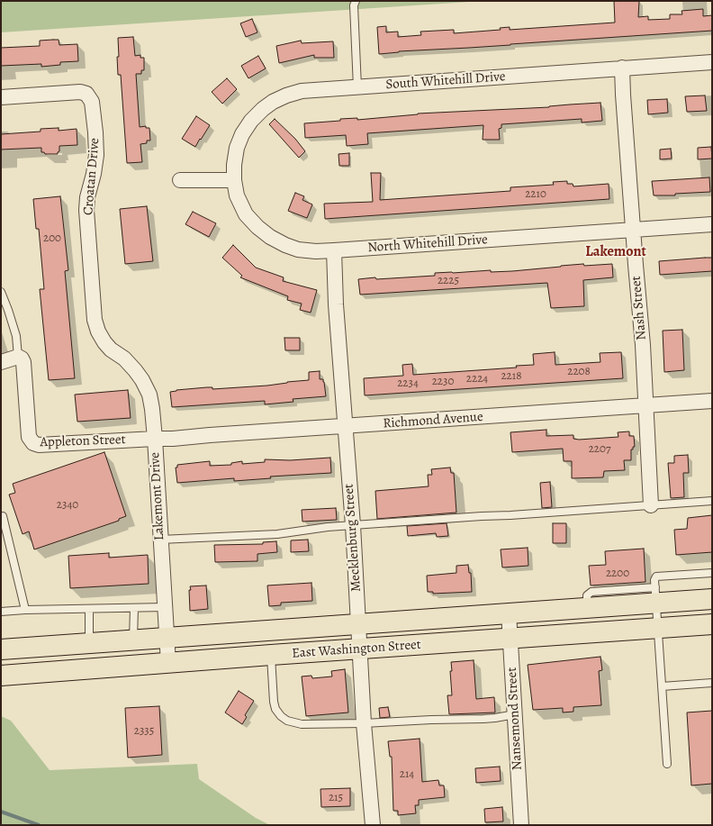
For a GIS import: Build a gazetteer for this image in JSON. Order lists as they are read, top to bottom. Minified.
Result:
{"streets":{"highway":["East Washington Street"],"street":["South Whitehill Drive","Croatan Drive","North Whitehill Drive","Nash Street","Richmond Avenue","Appleton Street","Lakemont Drive","Mecklenburg Street","Nansemond Street"]},"crossings":[["South Whitehill Drive","North Whitehill Drive"],["South Whitehill Drive","Nash Street"],["Croatan Drive","Lakemont Drive"],["North Whitehill Drive","Nash Street"],["North Whitehill Drive","Mecklenburg Street"],["Nash Street","Richmond Avenue"],["Richmond Avenue","Appleton Street"],["Richmond Avenue","Lakemont Drive"],["Richmond Avenue","Mecklenburg Street"],["Appleton Street","Lakemont Drive"],["Lakemont Drive","East Washington Street"],["Mecklenburg Street","East Washington Street"],["East Washington Street","Nansemond Street"]],"districts":["Lakemont"],"house_numbers":["2210","200","2225","2208","2218","2224","2230","2234","2207","2340","2200","2335","214","215"]}
